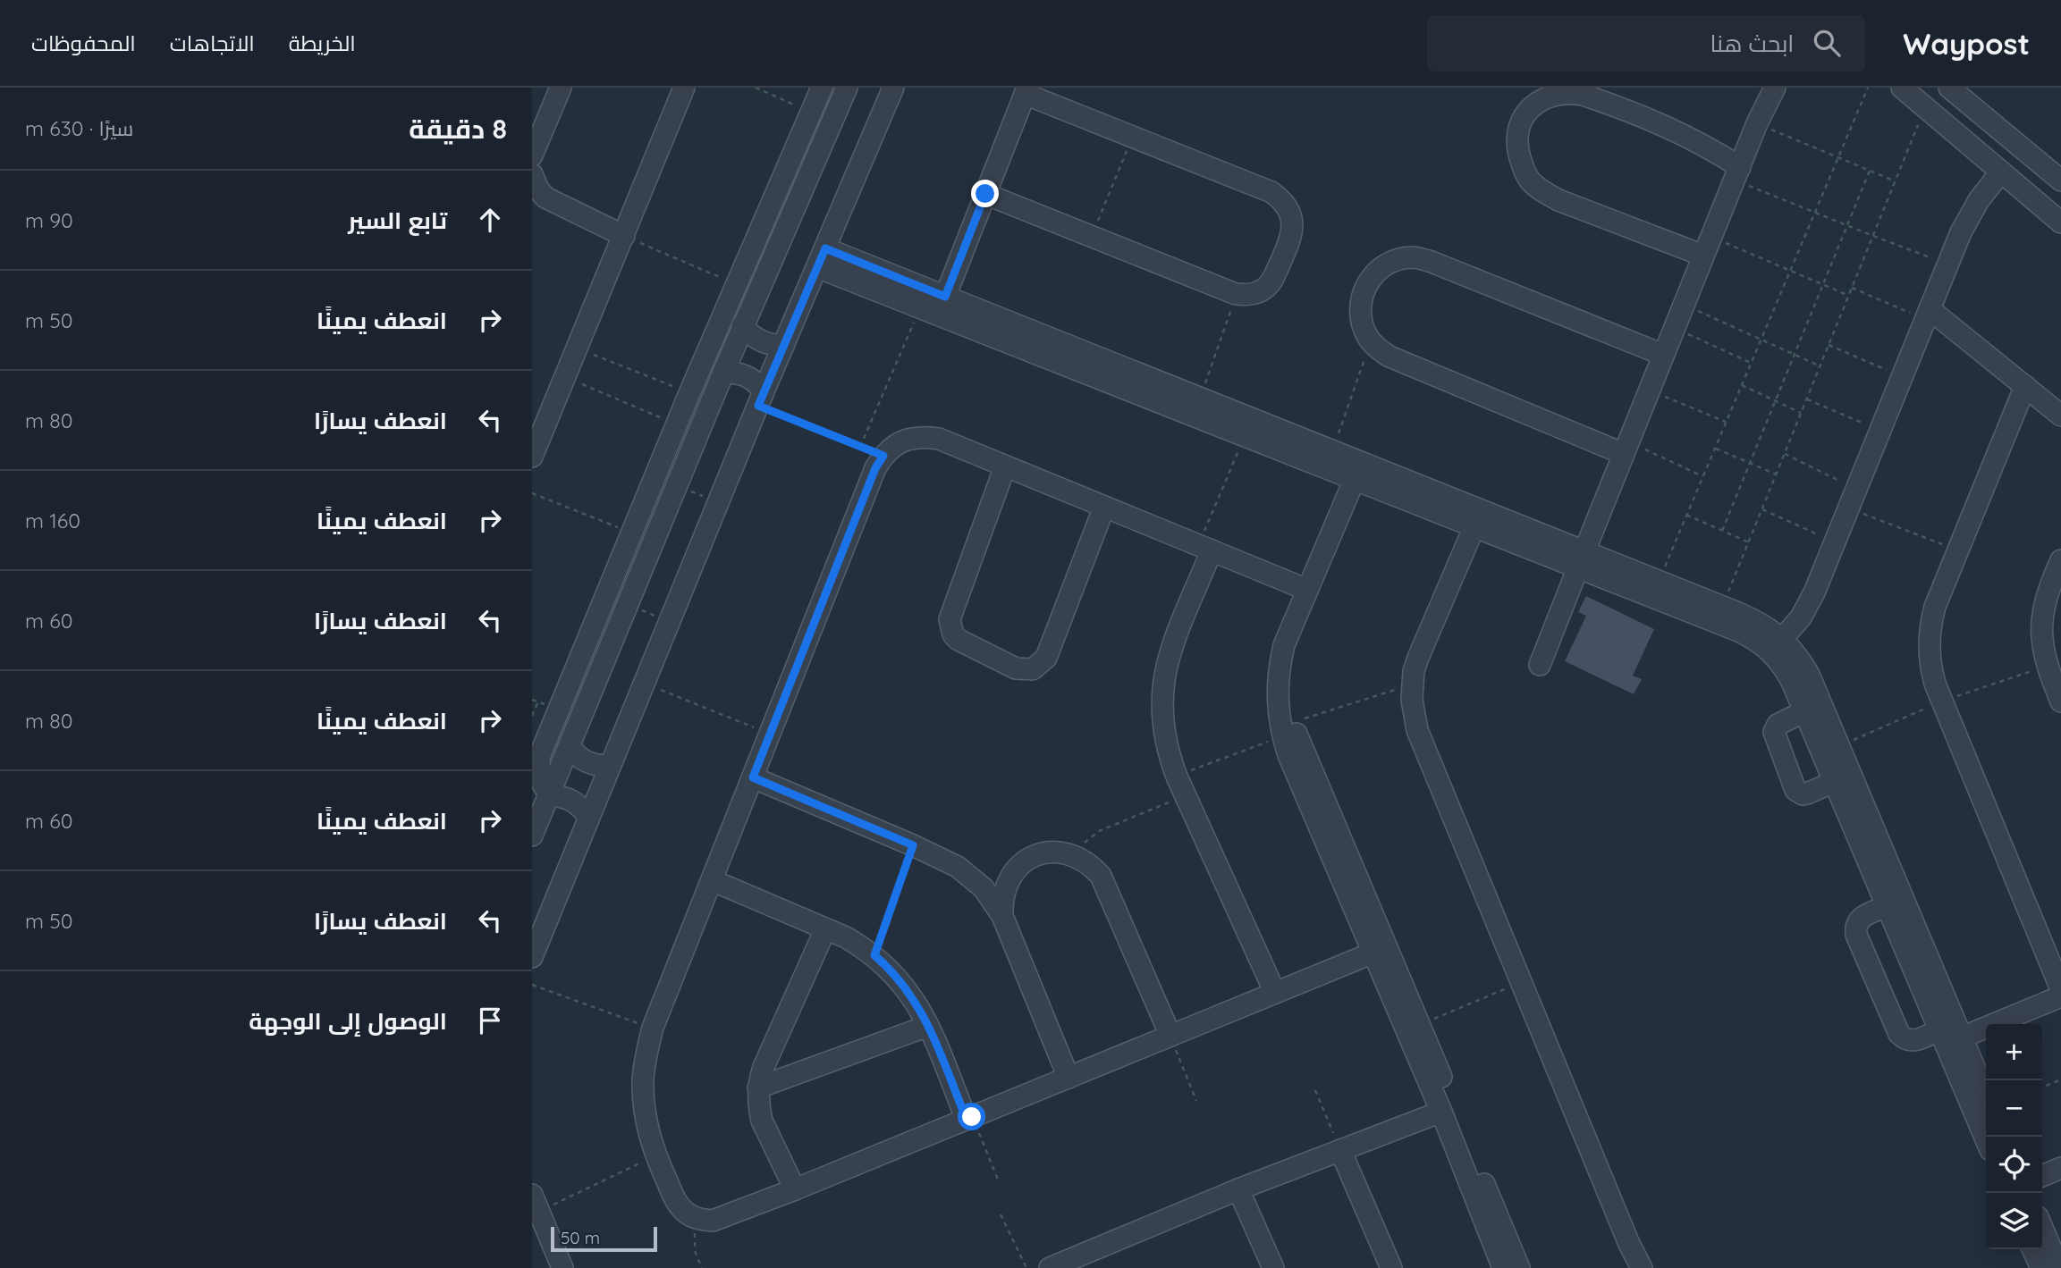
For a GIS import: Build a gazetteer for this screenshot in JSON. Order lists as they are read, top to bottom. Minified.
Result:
{"scale_bar":"50 m","page":{"header":"Waypost","search":"ابحث هنا","nav":["الخريطة","الاتجاهات","المحفوظات"],"heading":["8 دقيقة","سيرًا · 630 m"],"list":[["تابع السير","90 m"],["انعطف يمينًا","50 m"],["انعطف يسارًا","80 m"],["انعطف يمينًا","160 m"],["انعطف يسارًا","60 m"],["انعطف يمينًا","80 m"],["انعطف يمينًا","60 m"],["انعطف يسارًا","50 m"],"الوصول إلى الوجهة"],"map_buttons":["+","−"],"scale":"50 m"}}
